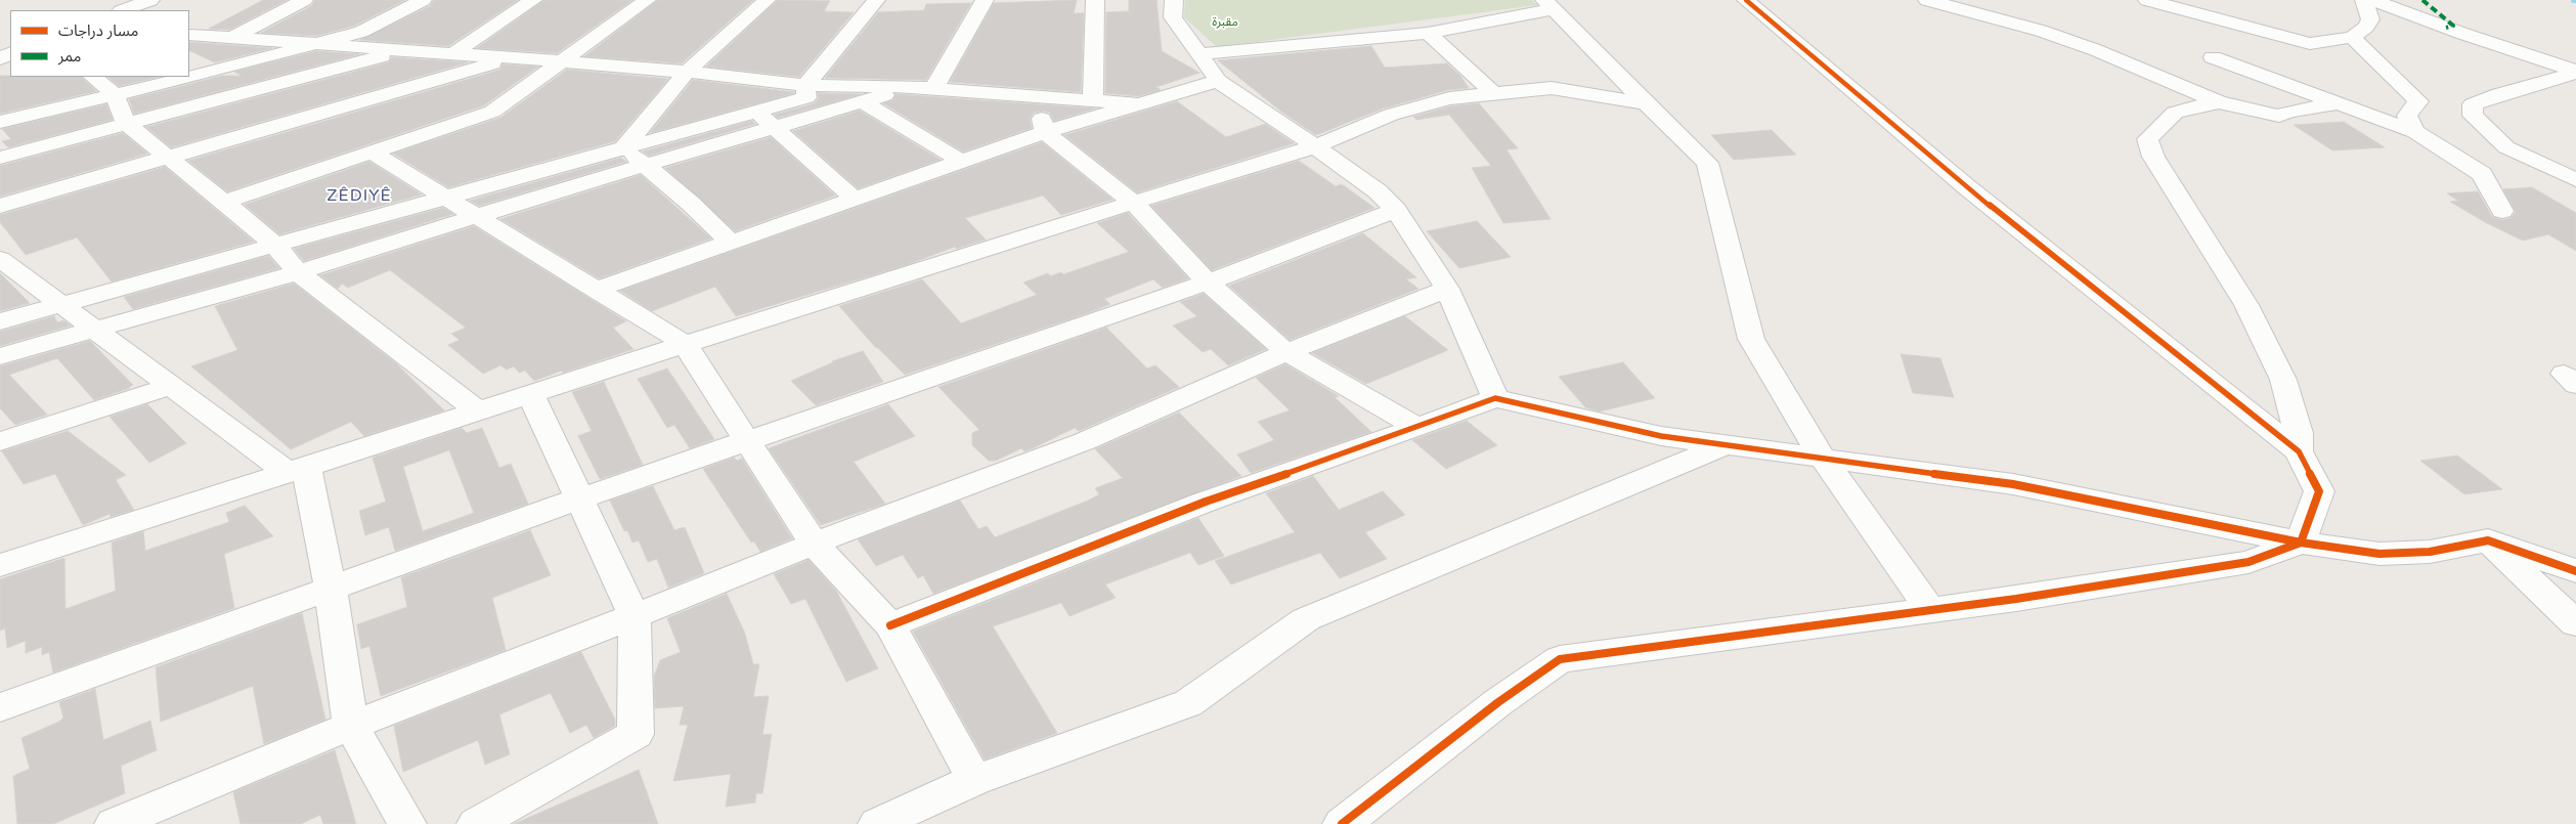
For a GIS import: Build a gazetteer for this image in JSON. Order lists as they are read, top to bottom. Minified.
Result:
{"districts":["ZÊDIYÊ"],"parks":["مقبرة"],"legend":["مسار دراجات","ممر"]}
